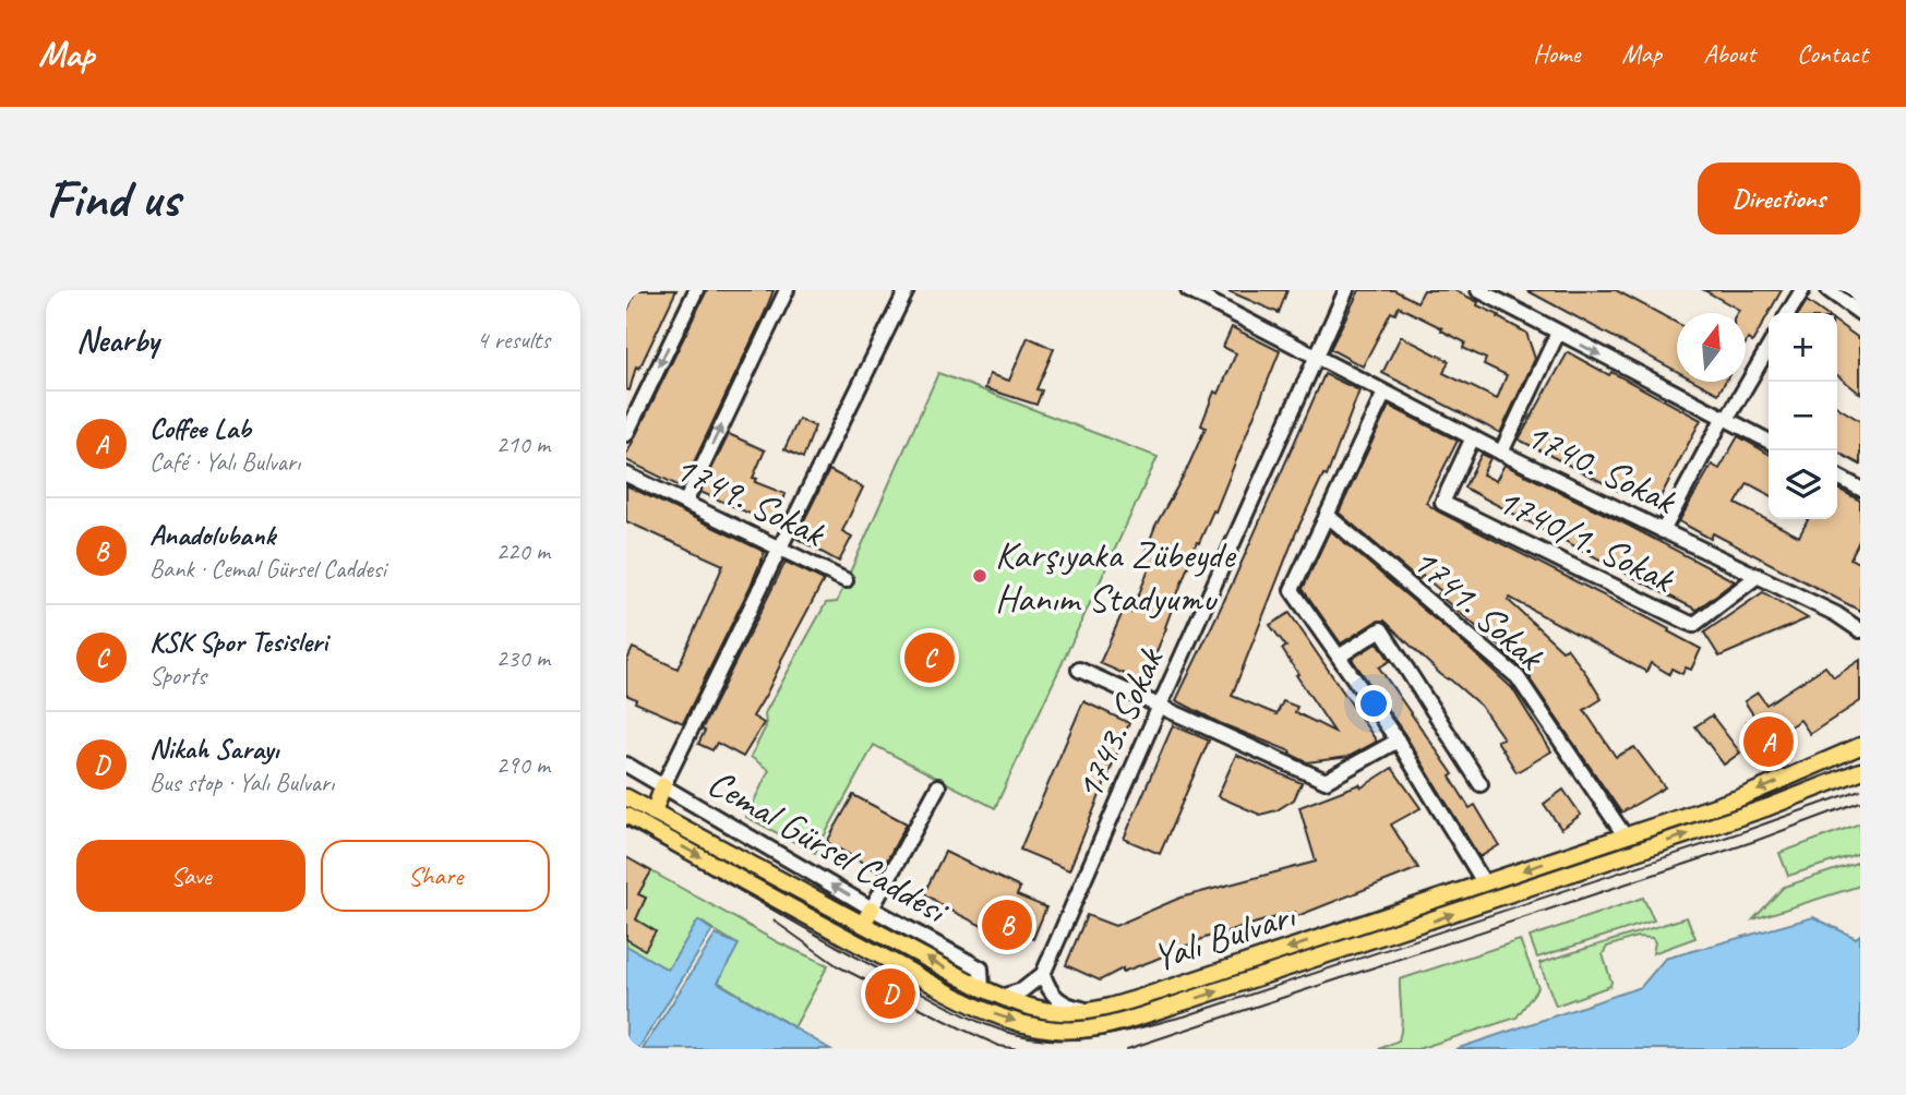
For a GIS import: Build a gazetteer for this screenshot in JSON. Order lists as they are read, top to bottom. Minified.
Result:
{"streets":{"main road":["Yalı Bulvarı"],"street":["1740. Sokak","1749. Sokak","1740/1. Sokak","1741. Sokak","1743. Sokak","Cemal Gürsel Caddesi"]},"crossings":[["1740. Sokak","1740/1. Sokak"],["1740. Sokak","1743. Sokak"],["1741. Sokak","Yalı Bulvarı"],["Cemal Gürsel Caddesi","Yalı Bulvarı"]],"one_way":["Cemal Gürsel Caddesi"],"places":["Karşıyaka Zübeyde Hanım Stadyumu"],"north":"top","page":{"header":"Map","nav":["Home","Map","About","Contact"],"buttons":["Directions",["Save","Share"]],"title":"Find us","heading":["Nearby","4 results"],"map_buttons":["+","−"],"list":[{"mark":"A","name":"Coffee Lab","note":"Café · Yalı Bulvarı","value":"210 m"},{"mark":"B","name":"Anadolubank","note":"Bank · Cemal Gürsel Caddesi","value":"220 m"},{"mark":"C","name":"KSK Spor Tesisleri","note":"Sports","value":"230 m"},{"mark":"D","name":"Nikah Sarayı","note":"Bus stop · Yalı Bulvarı","value":"290 m"}],"pins":["C","A","B","D"]}}
